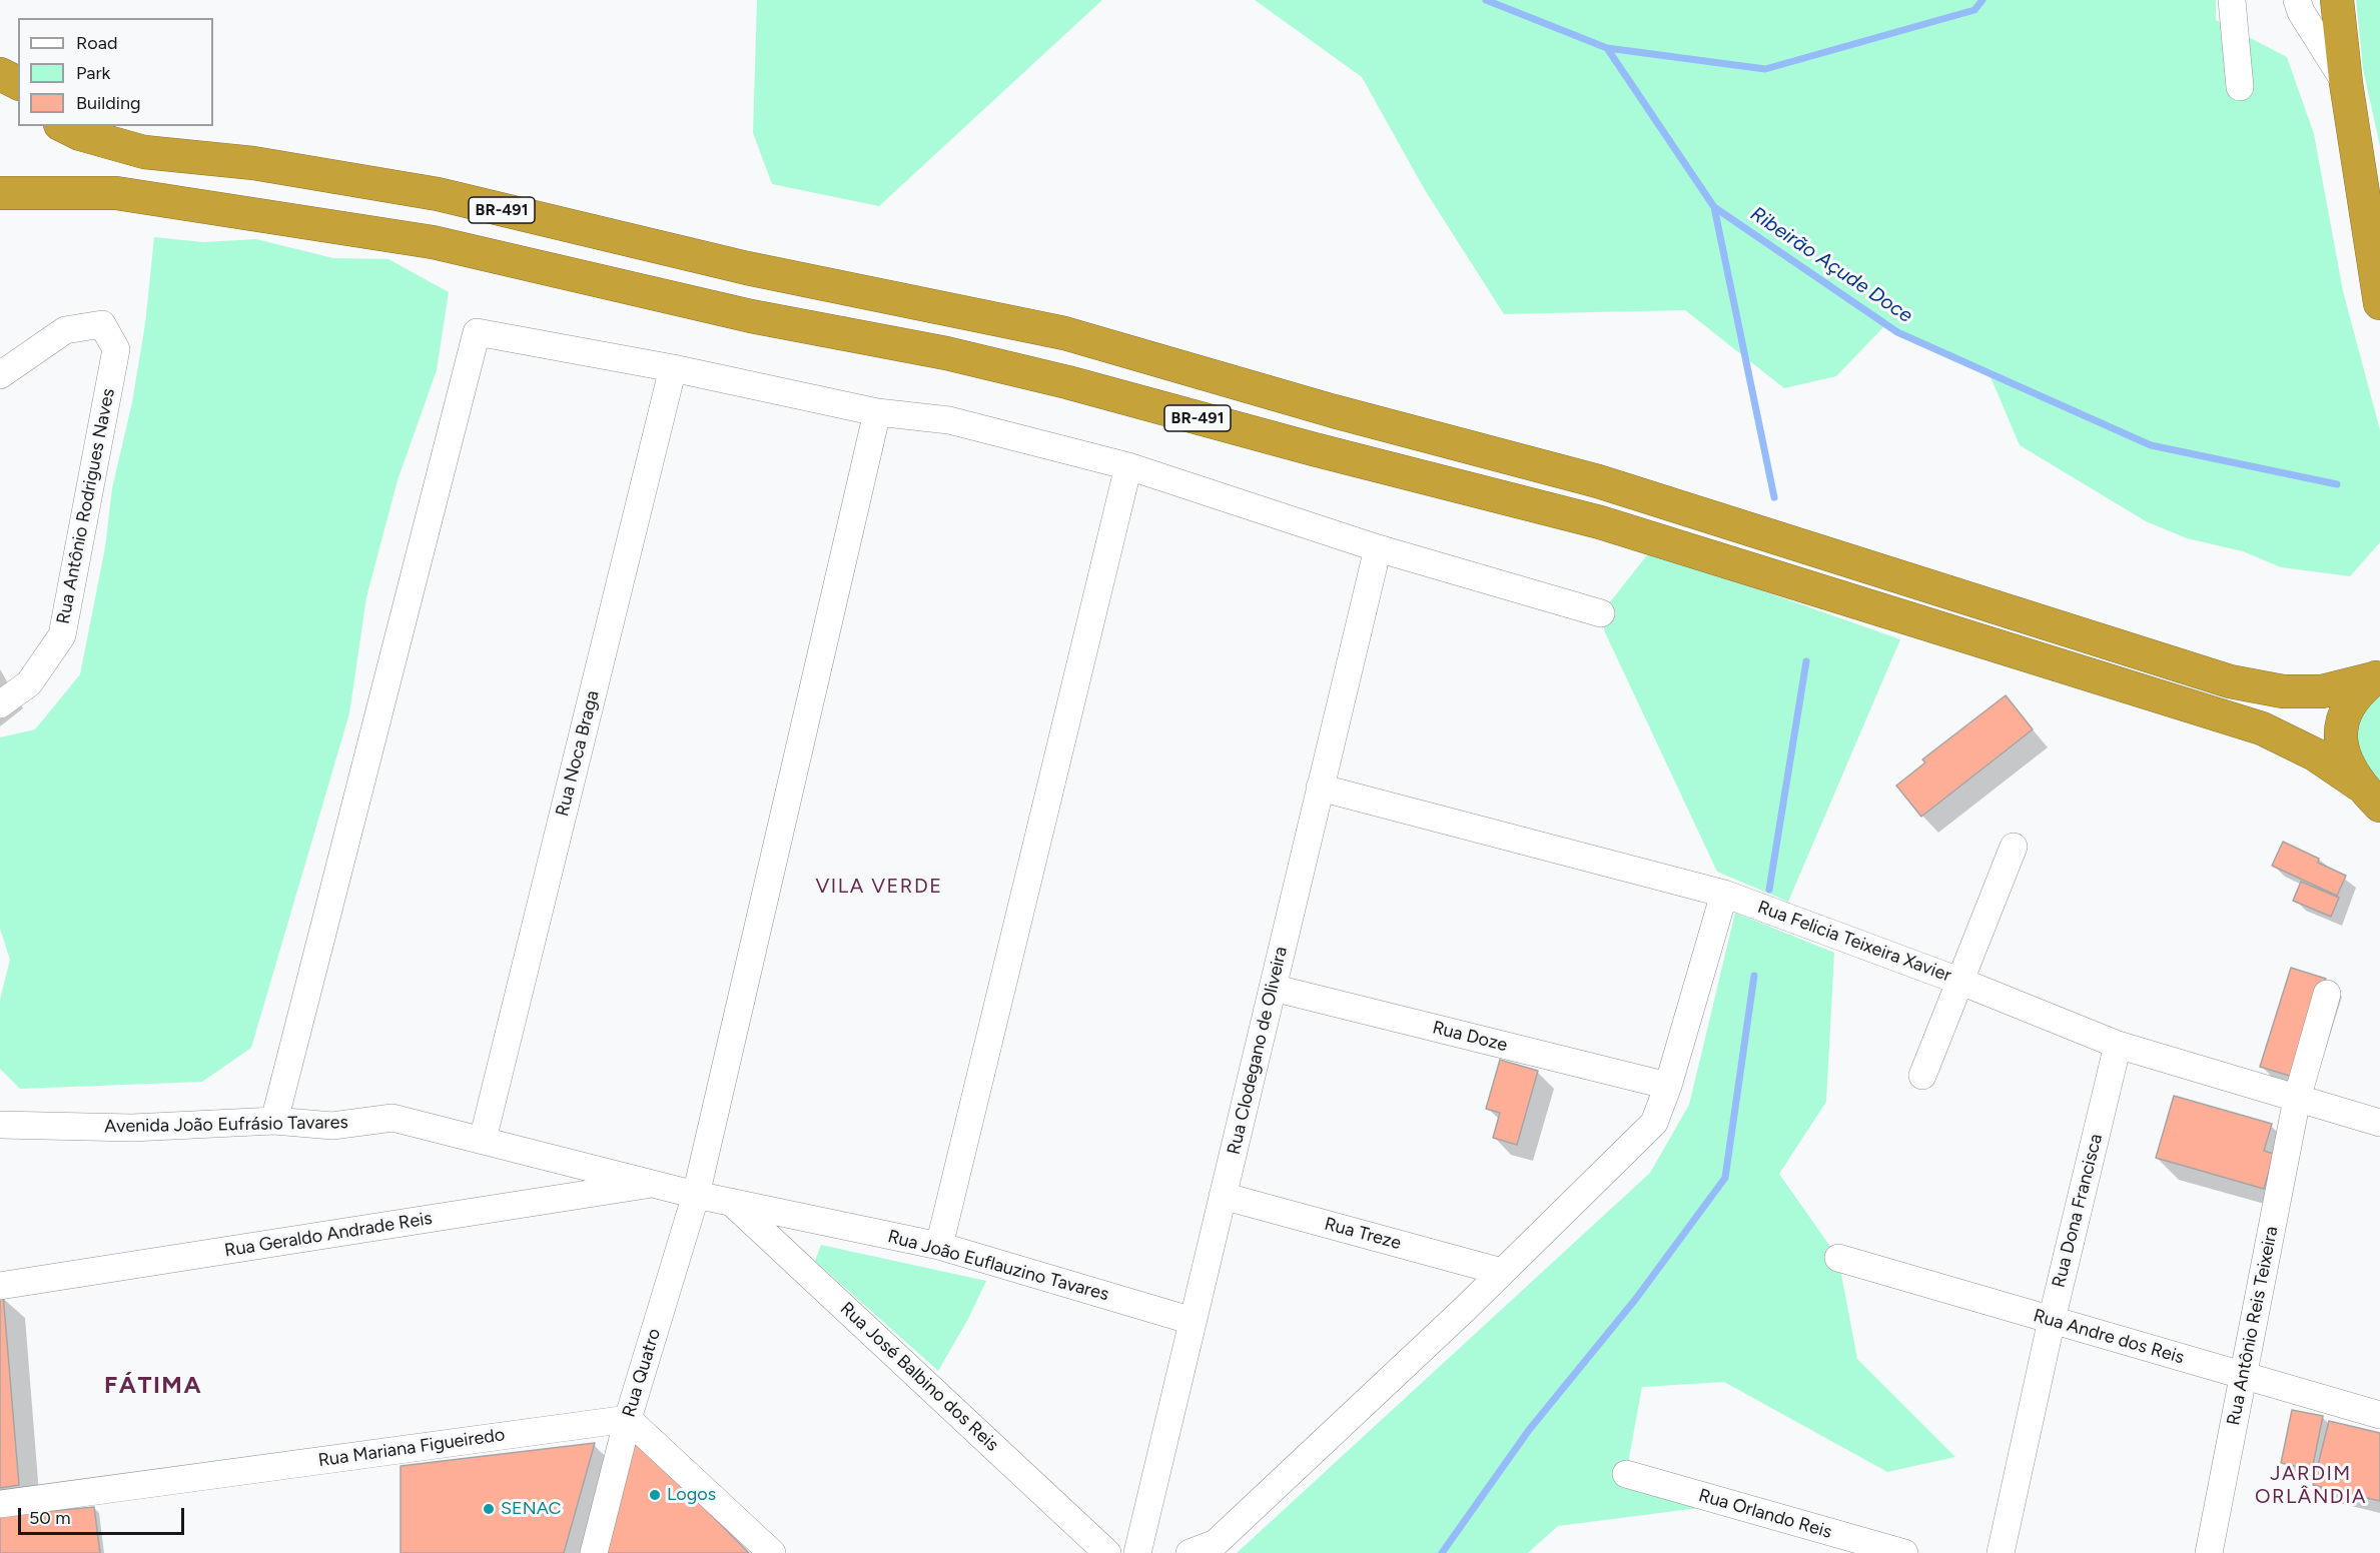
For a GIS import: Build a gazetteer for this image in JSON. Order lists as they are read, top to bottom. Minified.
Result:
{"streets":{"highway":["BR-491"],"street":["Rua Antônio Rodrigues Naves","Rua Noca Braga","Rua Felicia Teixeira Xavier","Rua Doze","Rua Clodegano de Oliveira","Avenida João Eufrásio Tavares","Rua Dona Francisca","Rua Treze","Rua Geraldo Andrade Reis","Rua João Euflauzino Tavares","Rua Antônio Reis Teixeira","Rua Andre dos Reis","Rua Quatro","Rua José Balbino dos Reis","Rua Mariana Figueiredo","Rua Orlando Reis"]},"crossings":[["Rua Noca Braga","Avenida João Eufrásio Tavares"],["Rua Felicia Teixeira Xavier","Rua Clodegano de Oliveira"],["Rua Felicia Teixeira Xavier","Rua Dona Francisca"],["Rua Felicia Teixeira Xavier","Rua Antônio Reis Teixeira"],["Rua Doze","Rua Clodegano de Oliveira"],["Rua Clodegano de Oliveira","Rua Treze"],["Rua Clodegano de Oliveira","Rua João Euflauzino Tavares"],["Avenida João Eufrásio Tavares","Rua Geraldo Andrade Reis"],["Avenida João Eufrásio Tavares","Rua João Euflauzino Tavares"],["Avenida João Eufrásio Tavares","Rua Quatro"],["Rua Dona Francisca","Rua Andre dos Reis"],["Rua João Euflauzino Tavares","Rua Quatro"],["Rua João Euflauzino Tavares","Rua José Balbino dos Reis"],["Rua Antônio Reis Teixeira","Rua Andre dos Reis"],["Rua Quatro","Rua Mariana Figueiredo"]],"districts":["VILA VERDE","FÁTIMA","JARDIM ORLÂNDIA"],"water":["Ribeirão Açude Doce"],"places":["Logos","SENAC"],"legend":["Road","Park","Building"],"scale_bar":"50 m"}
